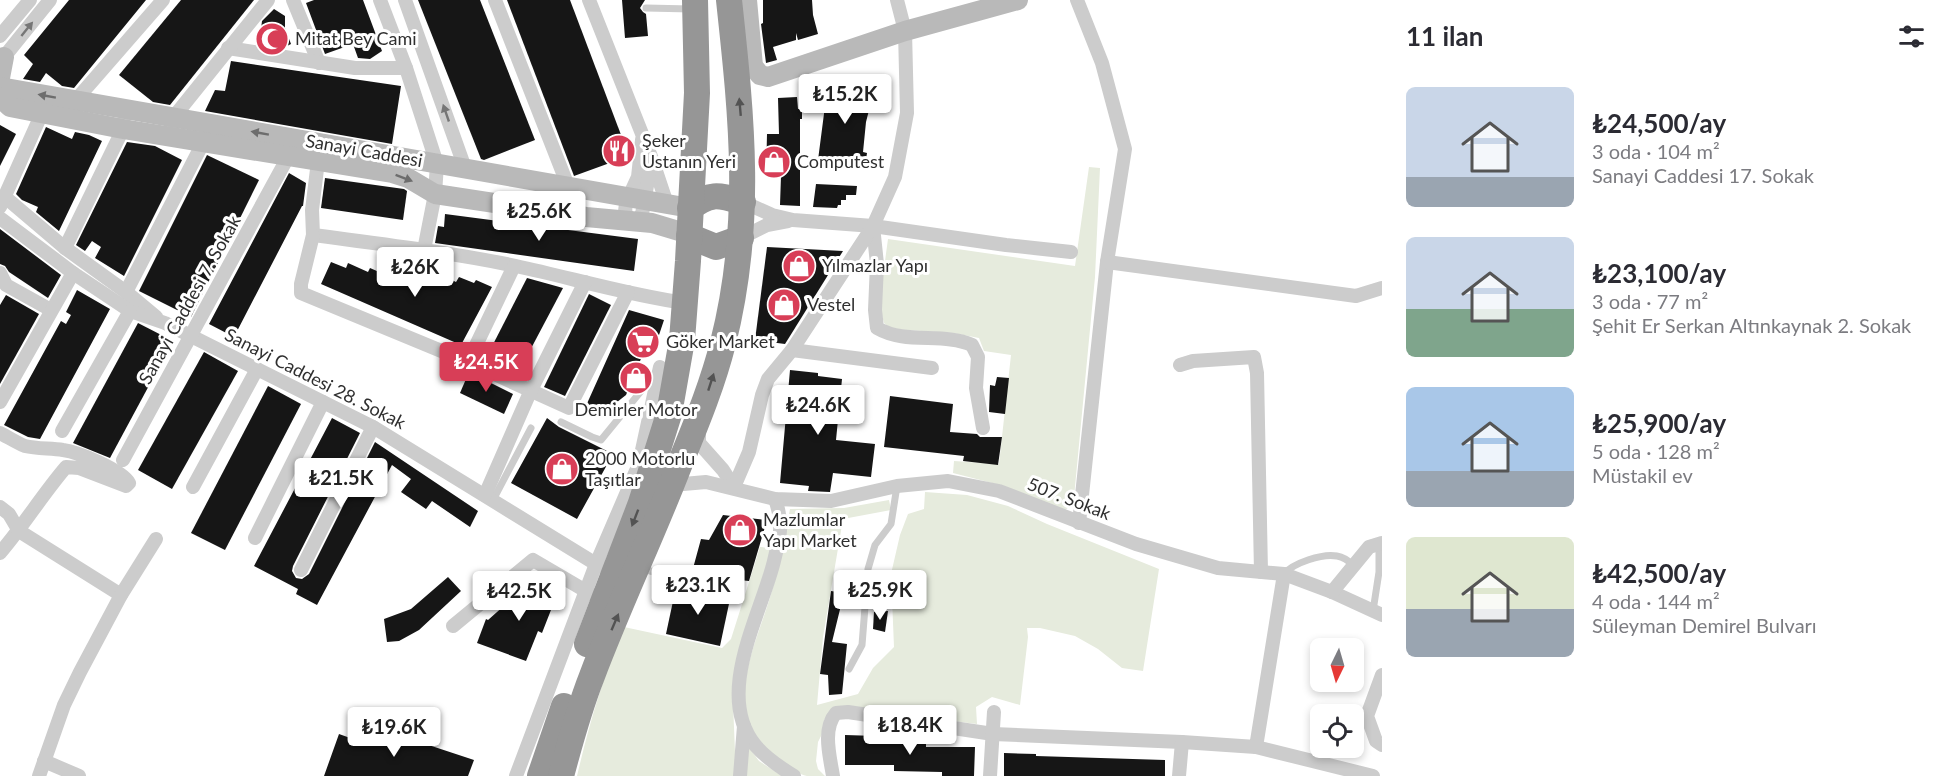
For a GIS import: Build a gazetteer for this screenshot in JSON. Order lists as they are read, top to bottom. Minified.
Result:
{"streets":{"street":["Sanayi Caddesi","Sanayi Caddesi 7. Sokak","Sanayi Caddesi 28. Sokak","507. Sokak"]},"crossings":[["Sanayi Caddesi","Sanayi Caddesi 7. Sokak"],["Sanayi Caddesi 7. Sokak","Sanayi Caddesi 28. Sokak"]],"places":{"mosque":["Mitat Bey Cami"],"restaurant":["Şeker Ustanın Yeri"],"shop":["Computest","Yılmazlar Yapı","Vestel","Demirler Motor","2000 Motorlu Taşıtlar","Mazlumlar Yapı Market"],"supermarket":["Göker Market"]},"north":"bottom","page":{"heading":"11 ilan","list":[{"name":"₺24,500/ay","note":"3 oda · 104 m² · Sanayi Caddesi 17. Sokak"},{"name":"₺23,100/ay","note":"3 oda · 77 m² · Şehit Er Serkan Altınkaynak 2. Sokak"},{"name":"₺25,900/ay","note":"5 oda · 128 m² · Müstakil ev"},{"name":"₺42,500/ay","note":"4 oda · 144 m² · Süleyman Demirel Bulvarı"}],"price":["₺15.2K","₺25.6K","₺26K","₺24.5K","₺24.6K","₺21.5K","₺23.1K","₺25.9K","₺42.5K","₺18.4K","₺19.6K"]}}
